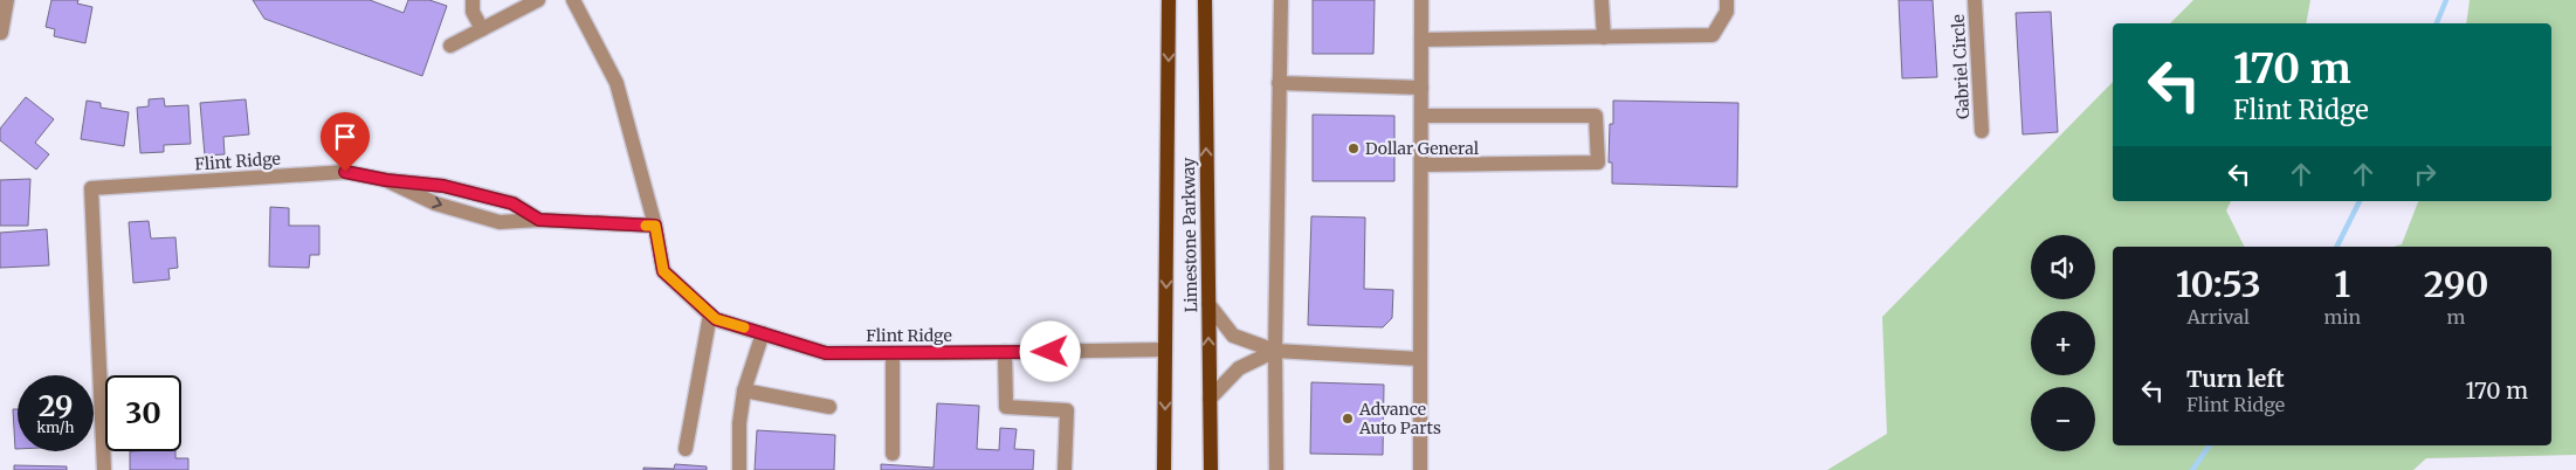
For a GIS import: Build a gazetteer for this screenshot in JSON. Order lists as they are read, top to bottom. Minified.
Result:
{"streets":{"main road":["Limestone Parkway"],"street":["Gabriel Circle","Flint Ridge"]},"crossings":[["Flint Ridge","Limestone Parkway"]],"places":["Dollar General","Advance Auto Parts"],"page":{"turn":["170 m","Flint Ridge"],"map_buttons":["+","−"],"eta":["10:53","Arrival","1","min","290","m"],"list":[{"name":"Turn left","note":"Flint Ridge","value":"170 m"}],"speed":"29 km/h","limit":"30"}}
